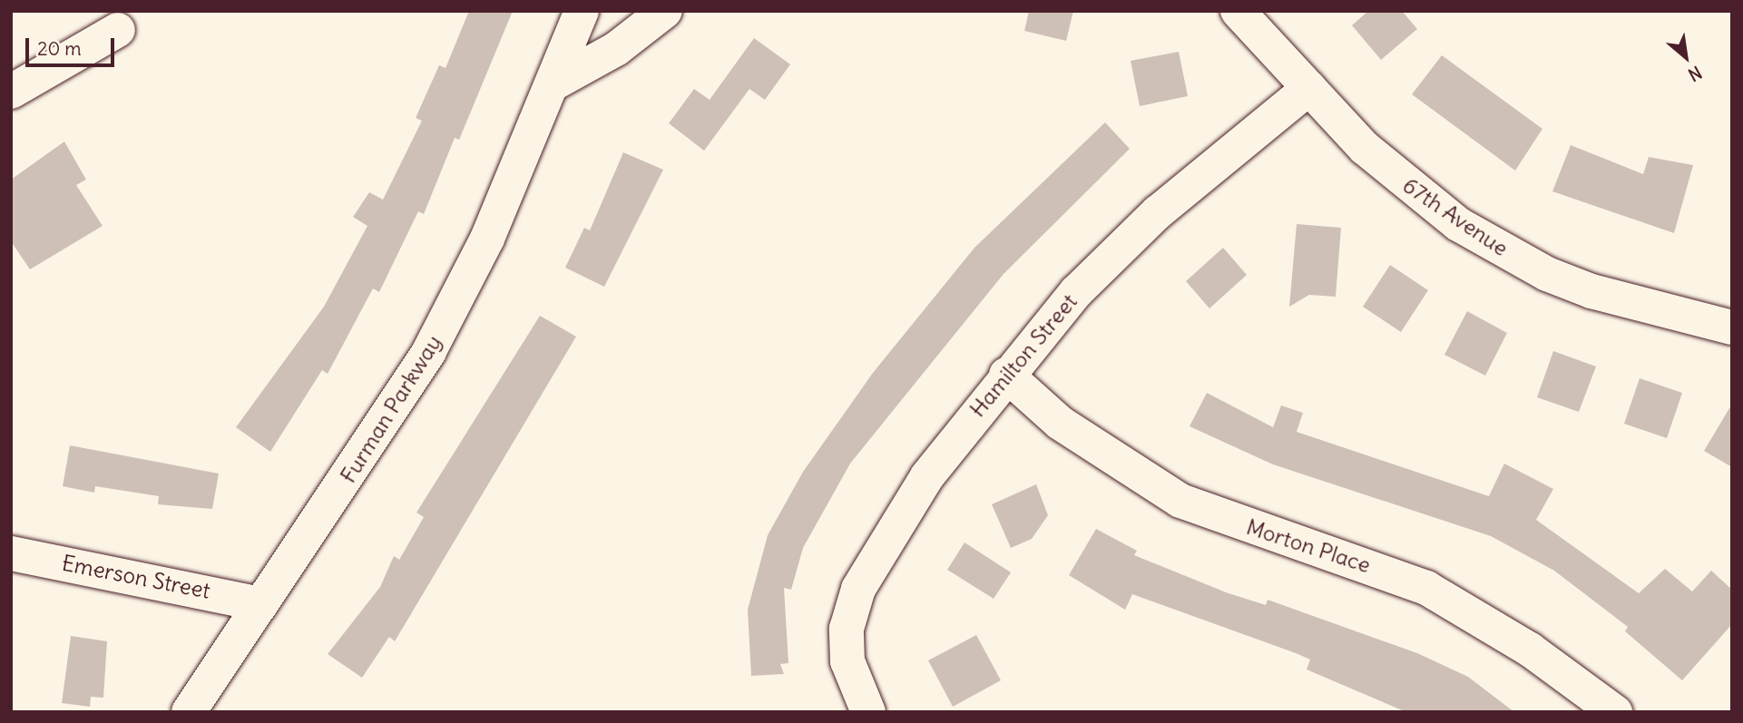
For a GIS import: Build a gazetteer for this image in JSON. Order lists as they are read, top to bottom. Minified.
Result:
{"streets":{"street":["67th Avenue","Hamilton Street","Furman Parkway","Morton Place","Emerson Street"]},"crossings":[["67th Avenue","Hamilton Street"],["Hamilton Street","Morton Place"],["Furman Parkway","Emerson Street"]],"scale_bar":"20 m","north":"bottom right"}
